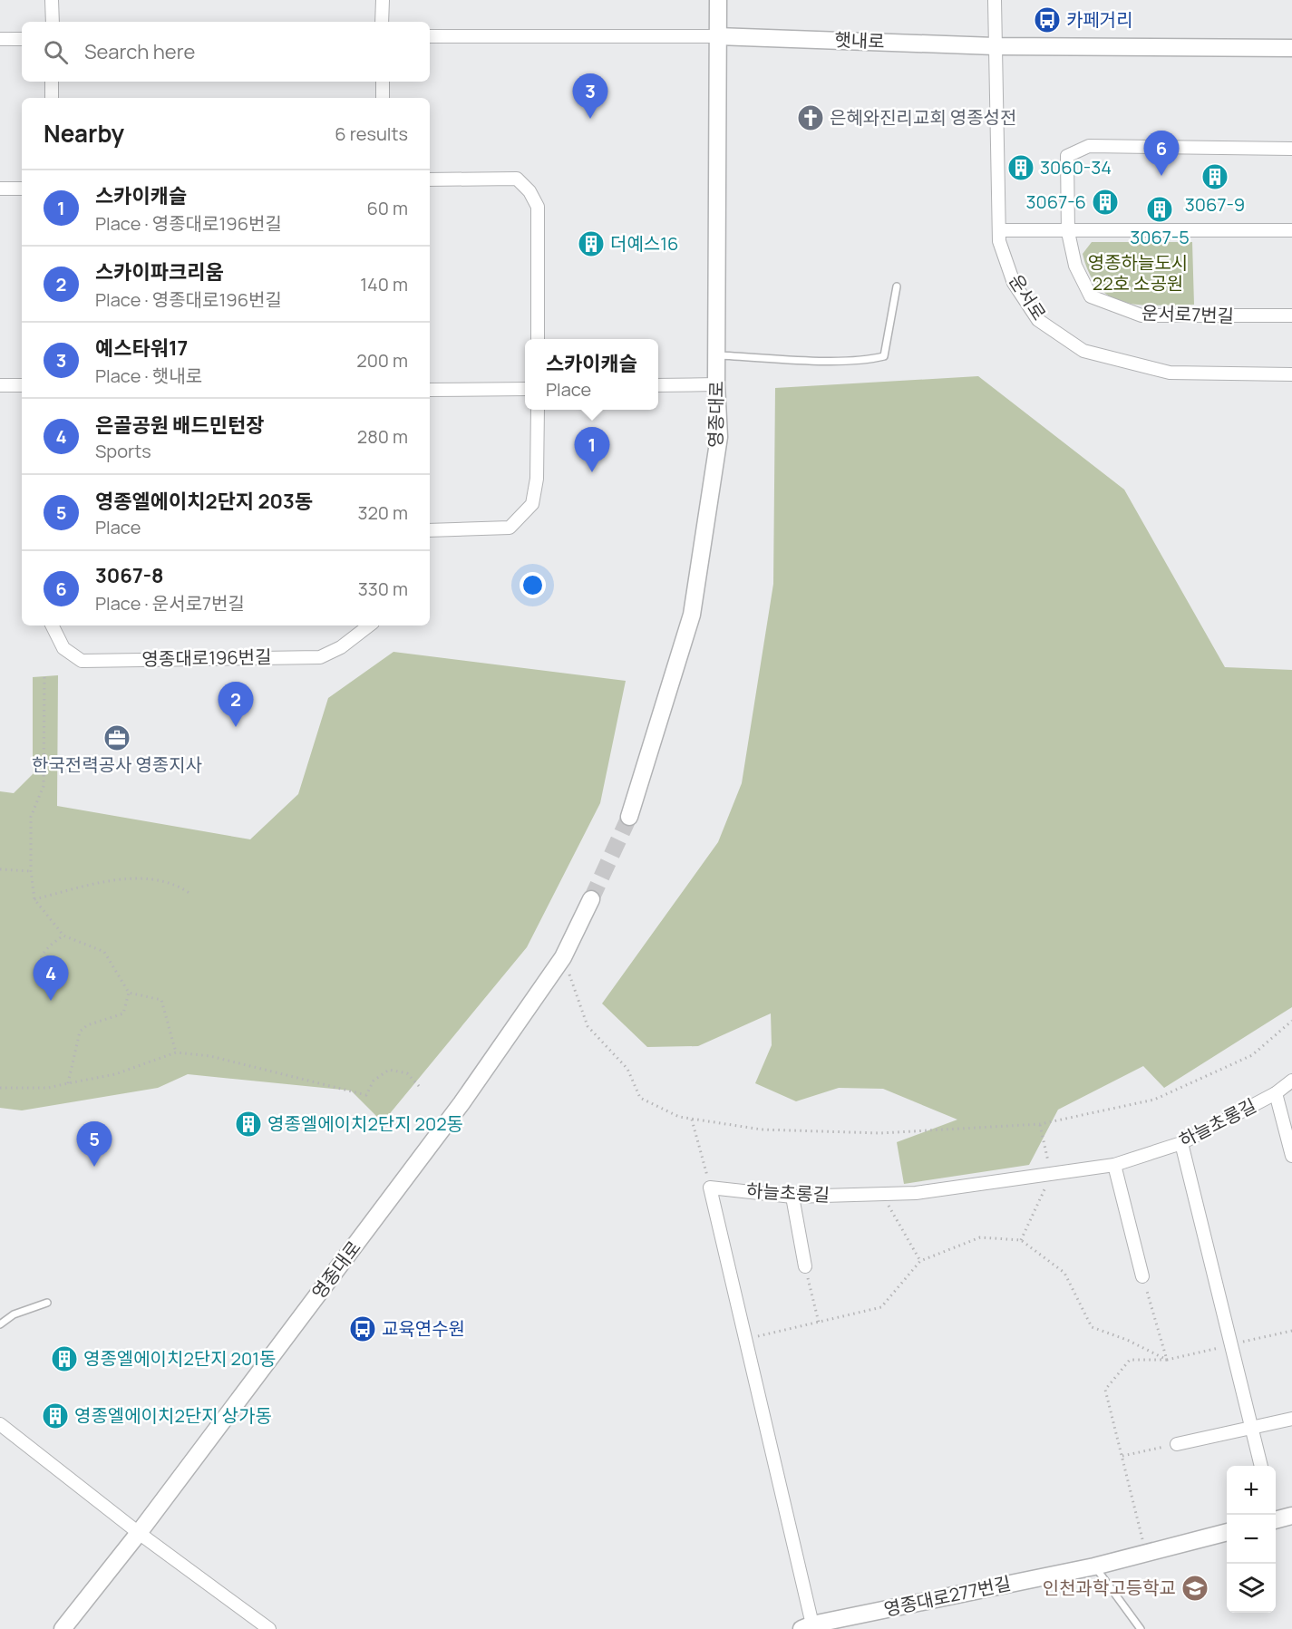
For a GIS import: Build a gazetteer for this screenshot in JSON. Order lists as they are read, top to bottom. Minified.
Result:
{"streets":{"main road":["햇내로","영종대로","영종대로277번길"],"street":["운서로","운서로7번길","영종대로196번길","하늘초롱길"]},"crossings":[["햇내로","운서로"],["햇내로","영종대로"]],"parks":["영종하늘도시 22호 소공원"],"places":{"bus stop":["카페거리","교육연수원"],"church":["은혜와진리교회 영종성전"],"building":["3060-34","3067-9","3067-6","3067-5","더예스16","영종엘에이치2단지 202동","영종엘에이치2단지 201동","영종엘에이치2단지 상가동"],"office":["한국전력공사 영종지사"],"school or university":["인천과학고등학교"]},"page":{"search":"Search here","pins":["3","6","1","2","4","5"],"heading":["Nearby","6 results"],"list":[{"mark":"1","name":"스카이캐슬","note":"Place · 영종대로196번길","value":"60 m"},{"mark":"2","name":"스카이파크리움","note":"Place · 영종대로196번길","value":"140 m"},{"mark":"3","name":"예스타워17","note":"Place · 햇내로","value":"200 m"},{"mark":"4","name":"은골공원 배드민턴장","note":"Sports","value":"280 m"},{"mark":"5","name":"영종엘에이치2단지 203동","note":"Place","value":"320 m"},{"mark":"6","name":"3067-8","note":"Place · 운서로7번길","value":"330 m"}],"popup":["스카이캐슬","Place"],"map_buttons":["+","−"]}}
